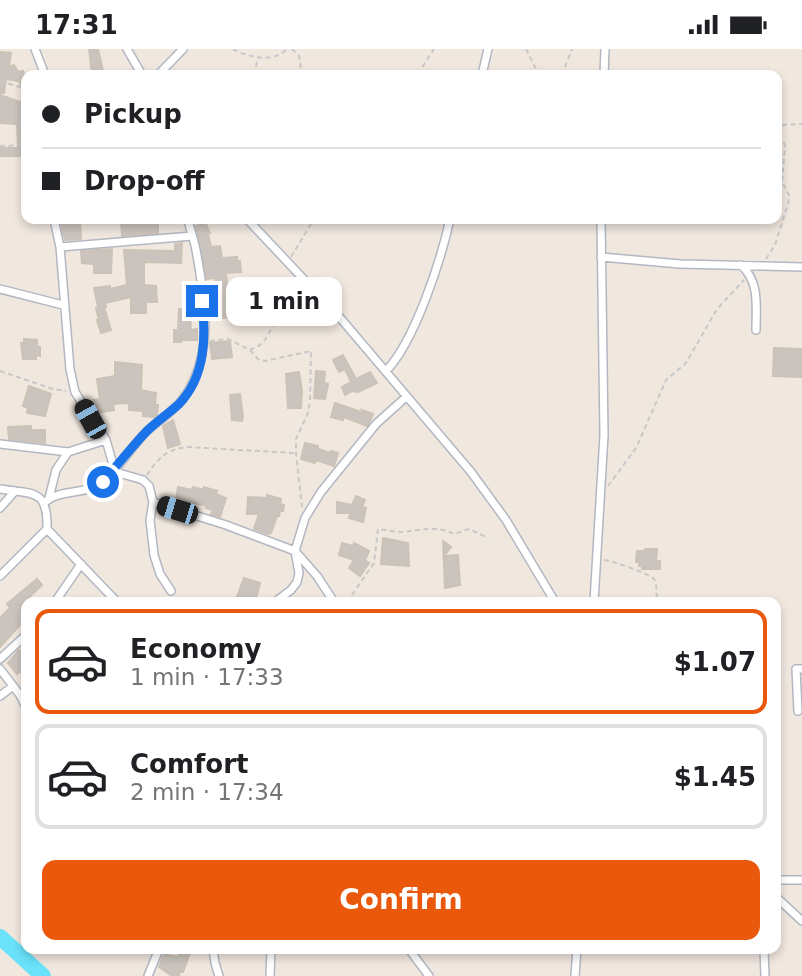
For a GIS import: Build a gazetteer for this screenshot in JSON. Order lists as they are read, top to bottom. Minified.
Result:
{"page":{"status":"17:31","banner":["Pickup","Drop-off"],"bubble":"1 min","list":[{"name":"Economy","note":"1 min · 17:33","value":"$1.07"},{"name":"Comfort","note":"2 min · 17:34","value":"$1.45"}],"buttons":"Confirm"}}
